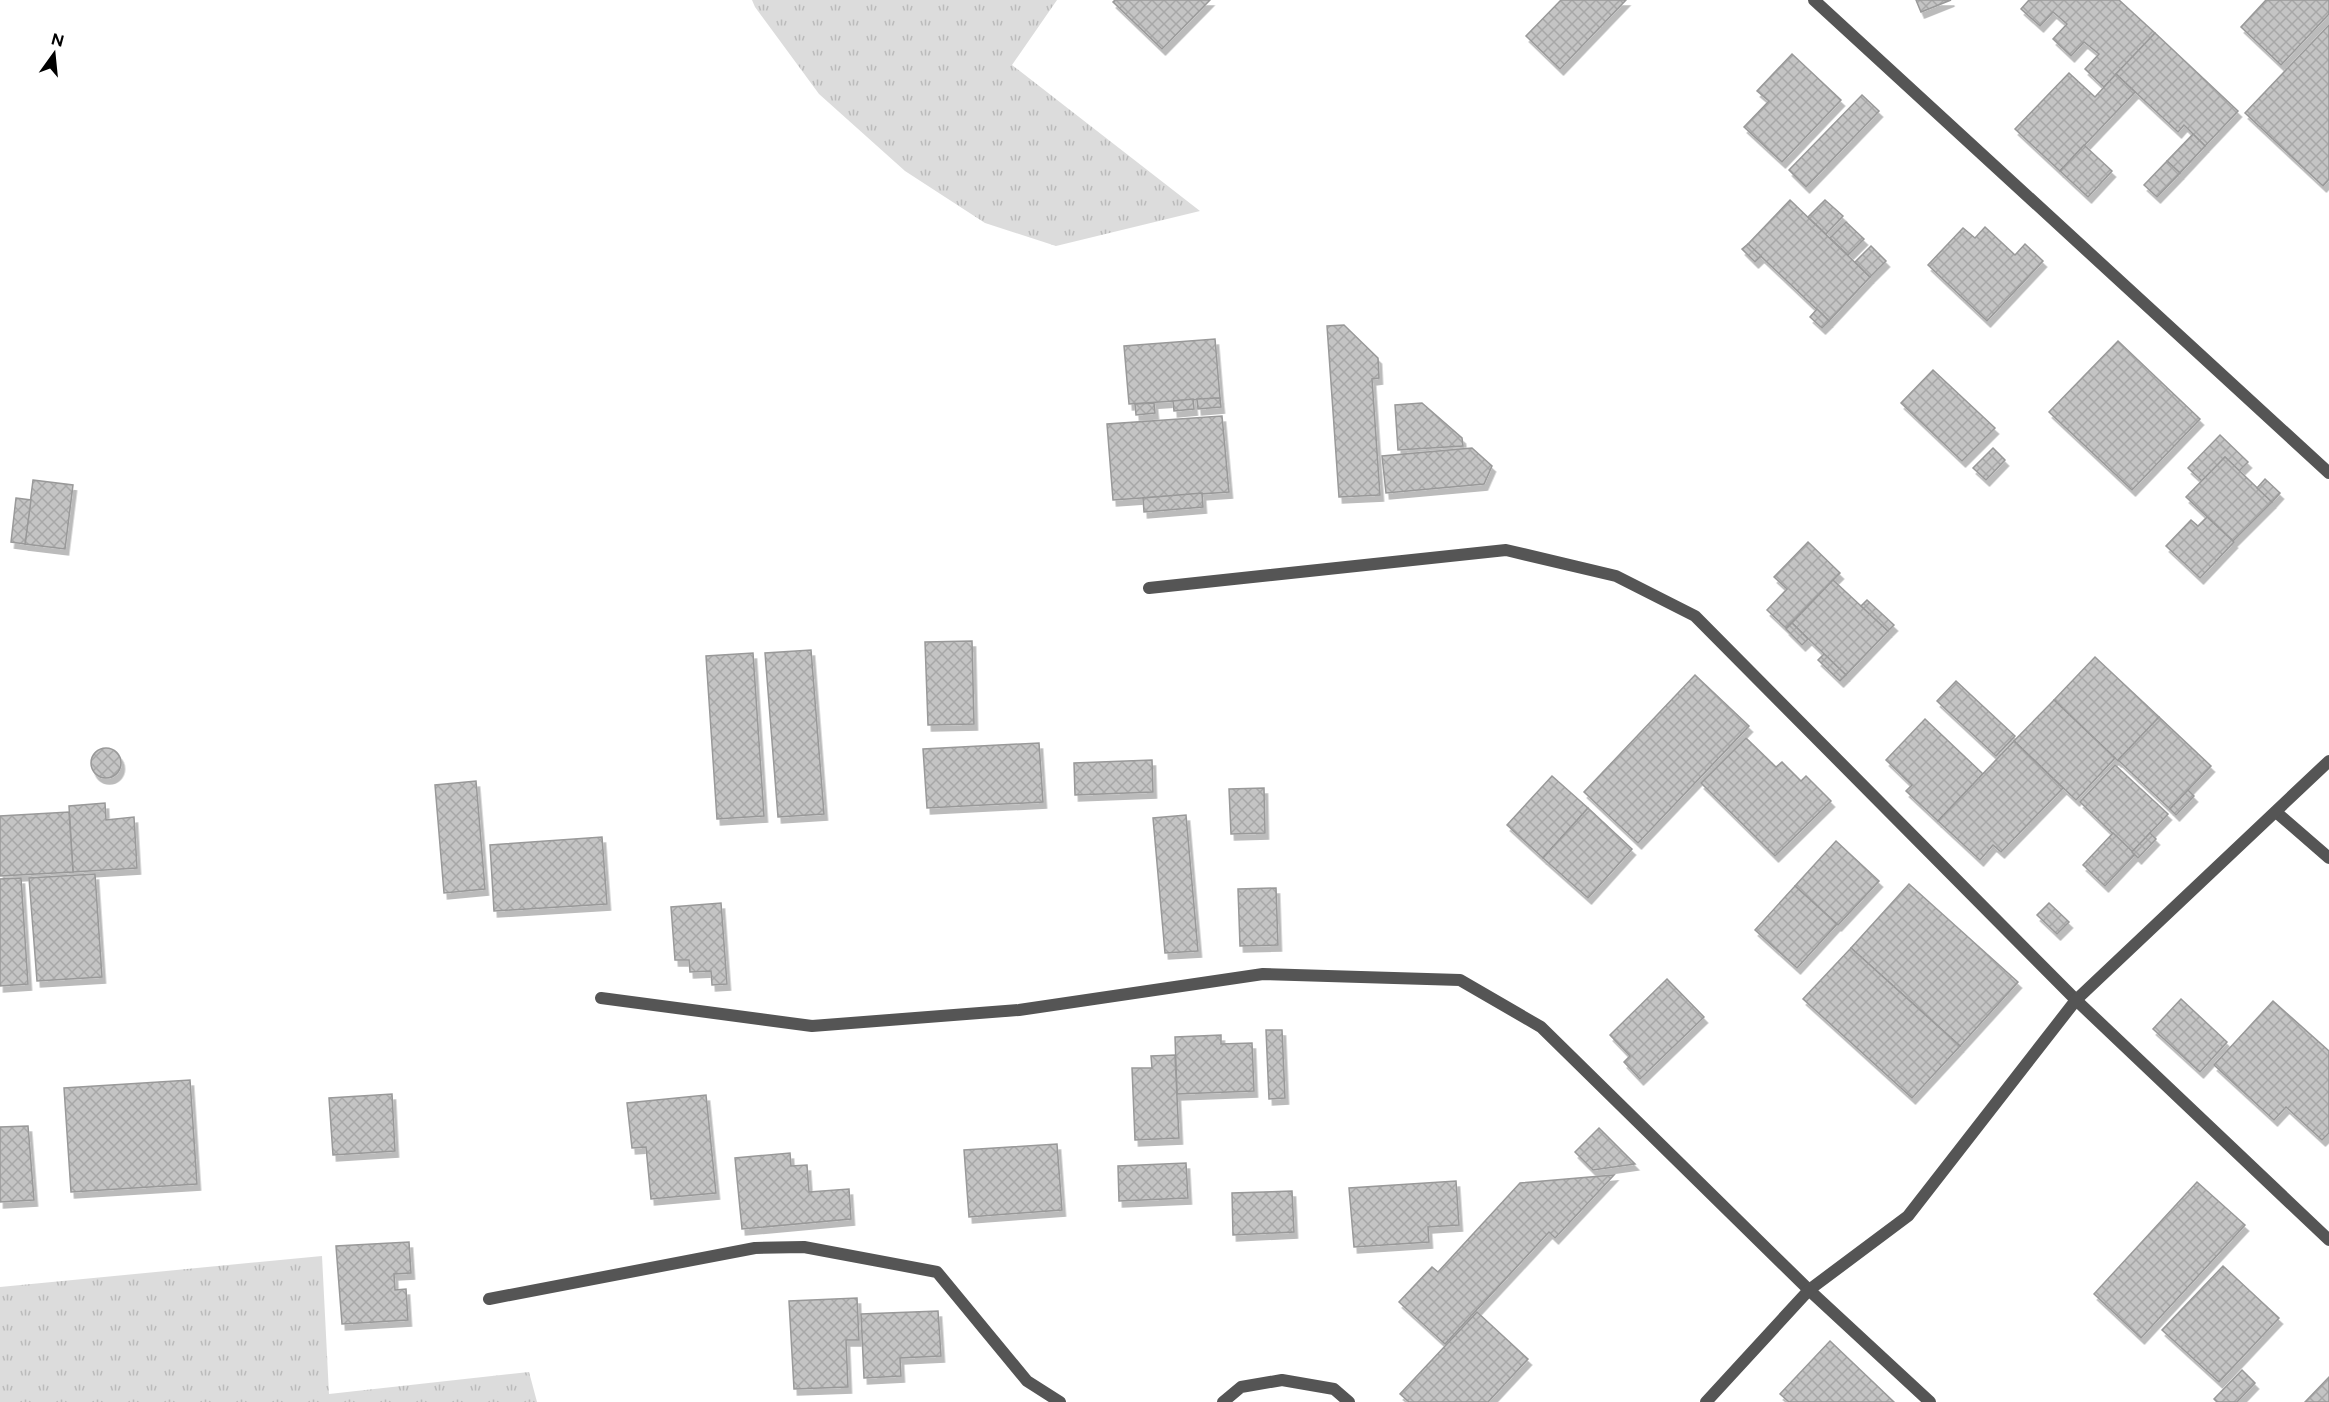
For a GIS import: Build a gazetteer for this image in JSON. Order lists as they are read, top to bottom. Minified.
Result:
{"north":"top"}
